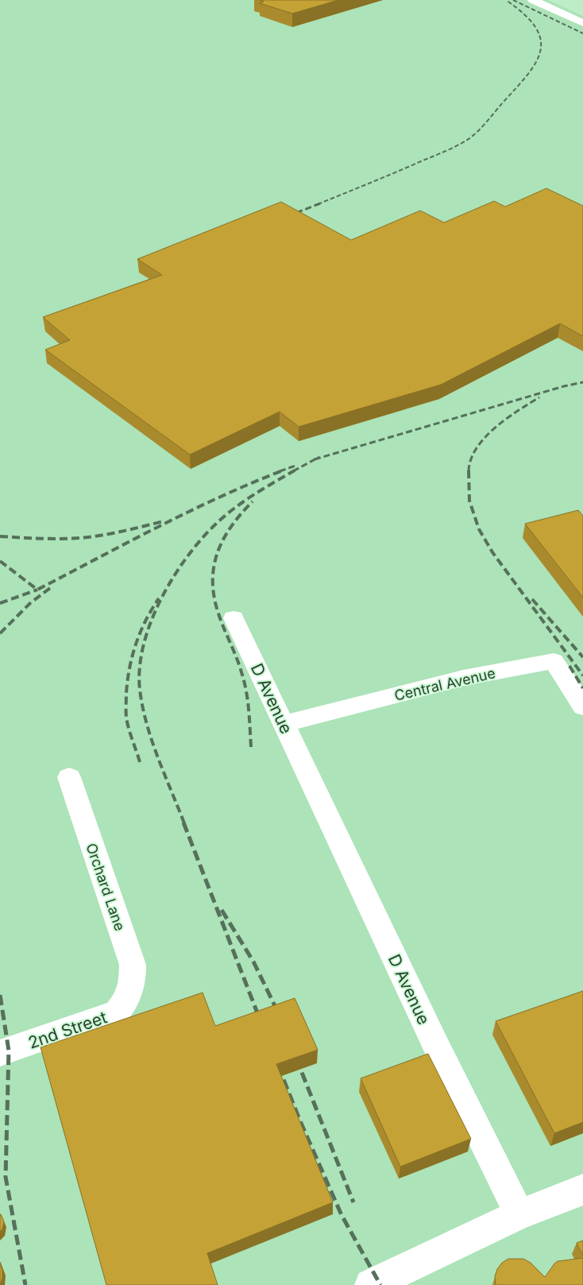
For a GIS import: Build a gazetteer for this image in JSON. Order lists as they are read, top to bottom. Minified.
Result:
{"streets":{"street":["Central Avenue","D Avenue","Orchard Lane","2nd Street"]},"crossings":[["Central Avenue","D Avenue"],["Orchard Lane","2nd Street"]]}
